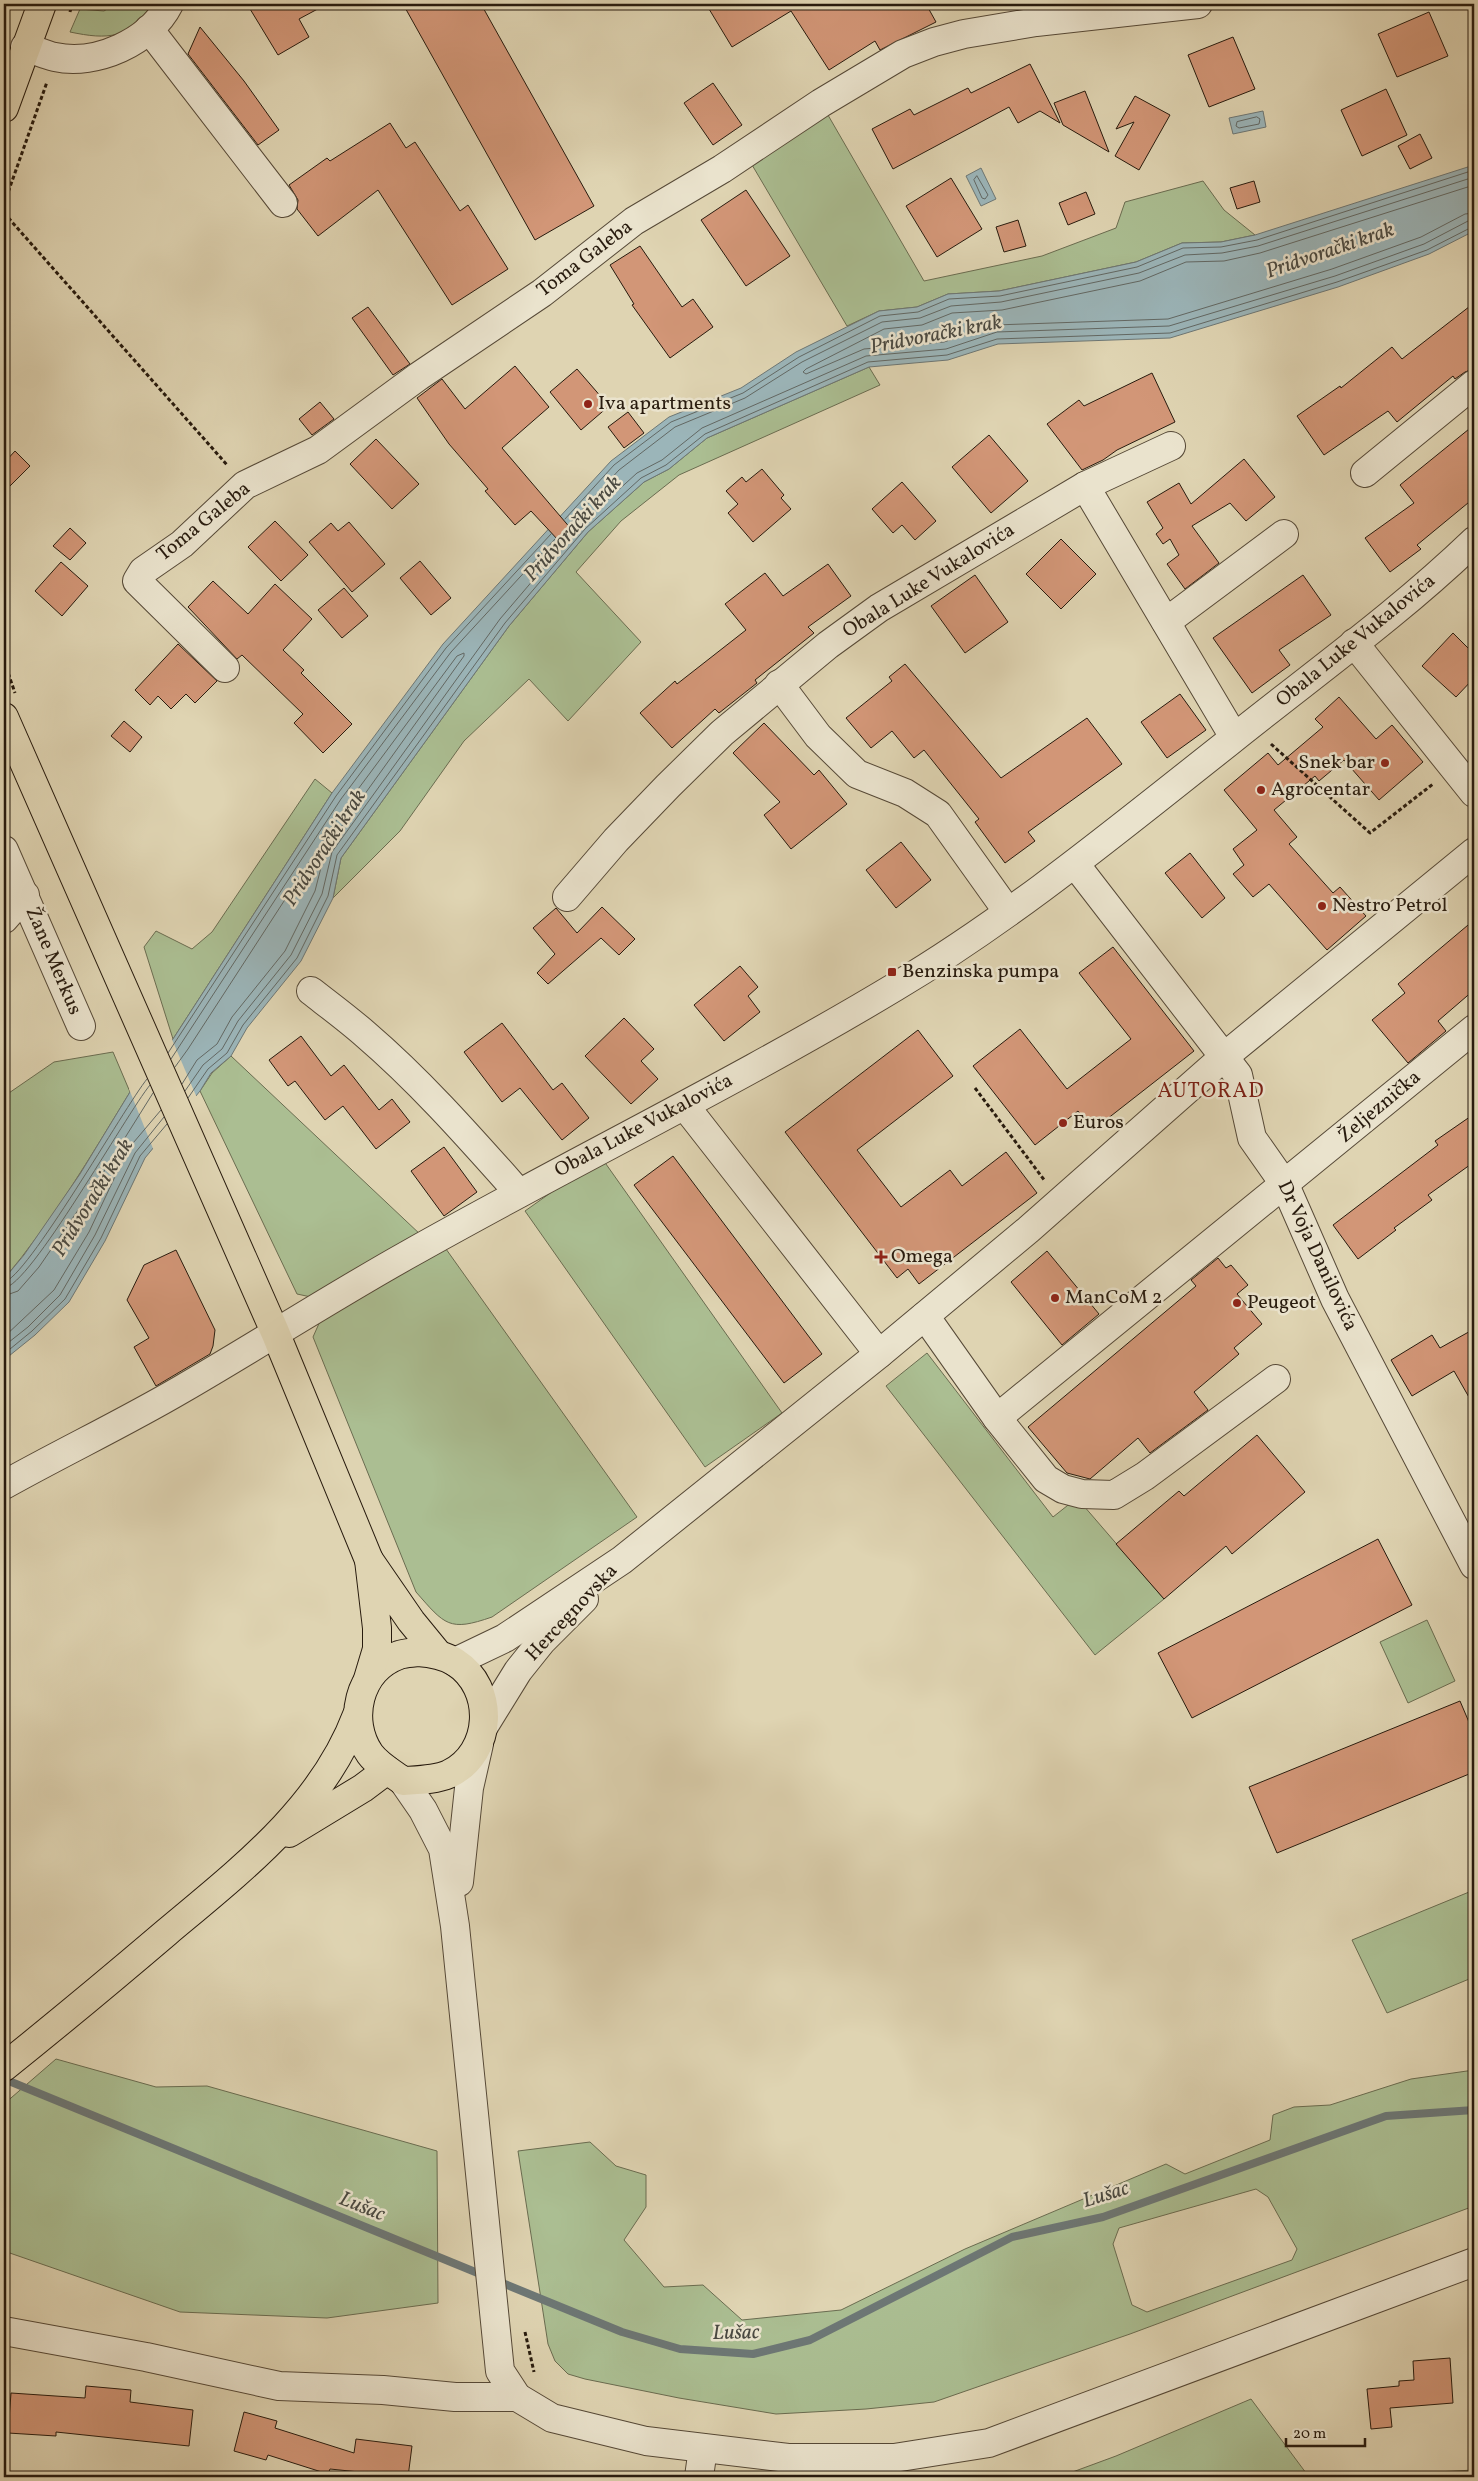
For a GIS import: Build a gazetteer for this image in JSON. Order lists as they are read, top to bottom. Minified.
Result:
{"streets":{"street":["Toma Galeba","Obala Luke Vukalovića","Žane Merkus","Željeznička","Dr Voja Danilovića","Hercegnovska"]},"crossings":[["Obala Luke Vukalovića","Dr Voja Danilovića"],["Željeznička","Dr Voja Danilovića"]],"districts":["AUTORAD"],"water":["Pridvorački krak","Lušac"],"places":{"other":["Iva apartments","Snek bar","Agrocentar","Nestro Petrol","Euros","ManCoM 2","Peugeot"],"transit":["Benzinska pumpa"],"health":["Omega"]},"scale_bar":"20 m"}
